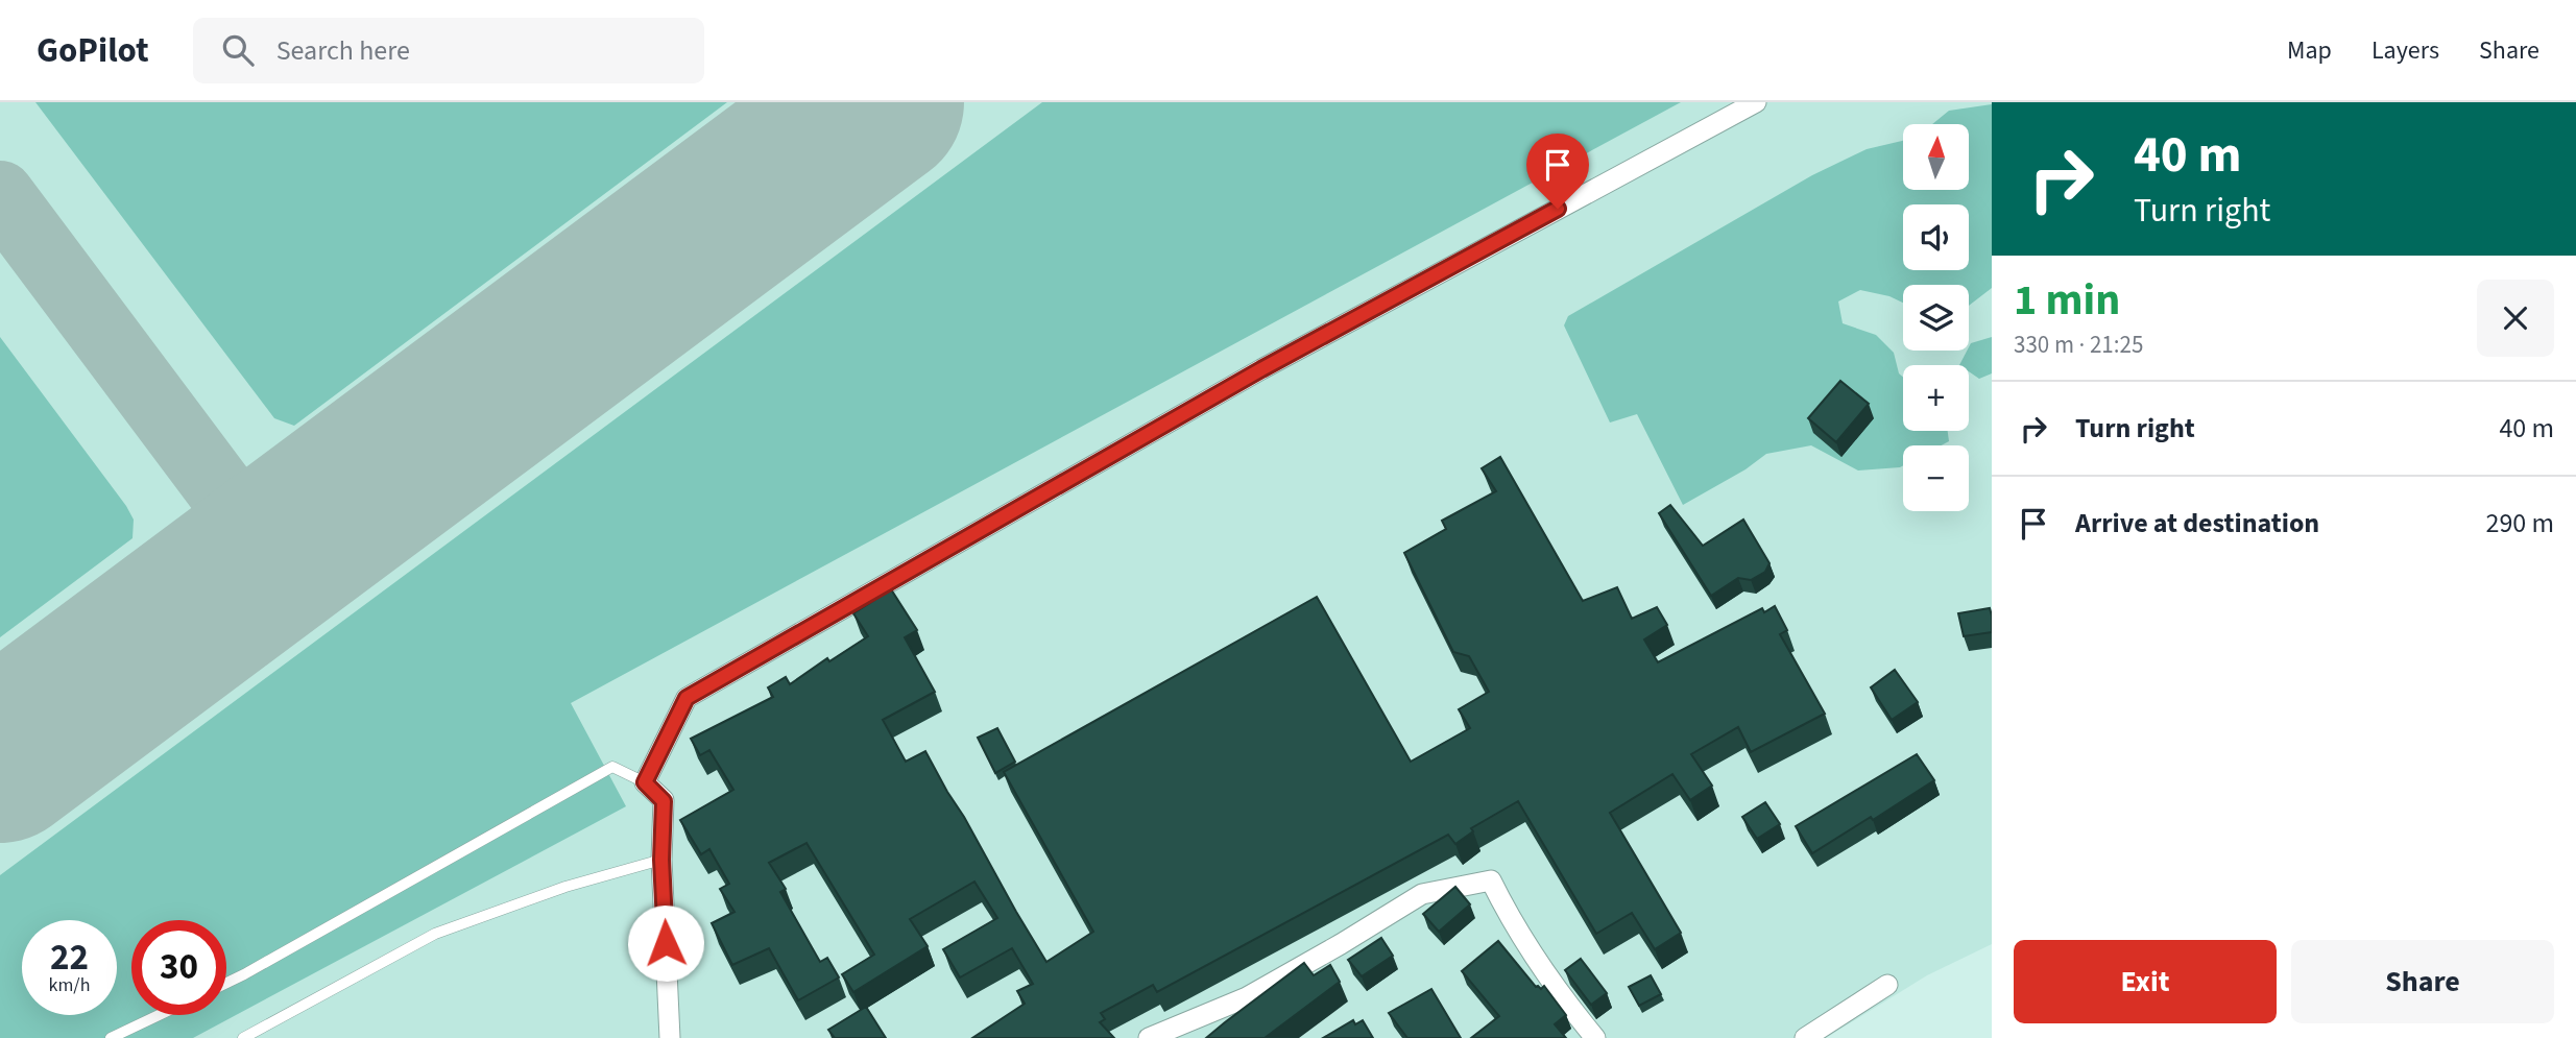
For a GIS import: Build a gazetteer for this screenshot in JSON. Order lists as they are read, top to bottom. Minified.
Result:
{"north":"top","page":{"header":"GoPilot","search":"Search here","nav":["Map","Layers","Share"],"turn":["40 m","Turn right"],"map_buttons":["+","−"],"heading":["1 min","330 m · 21:25"],"list":[{"name":"Turn right","value":"40 m"},{"name":"Arrive at destination","value":"290 m"}],"speed":"22 km/h","limit":"30","buttons":["Exit","Share"]}}
